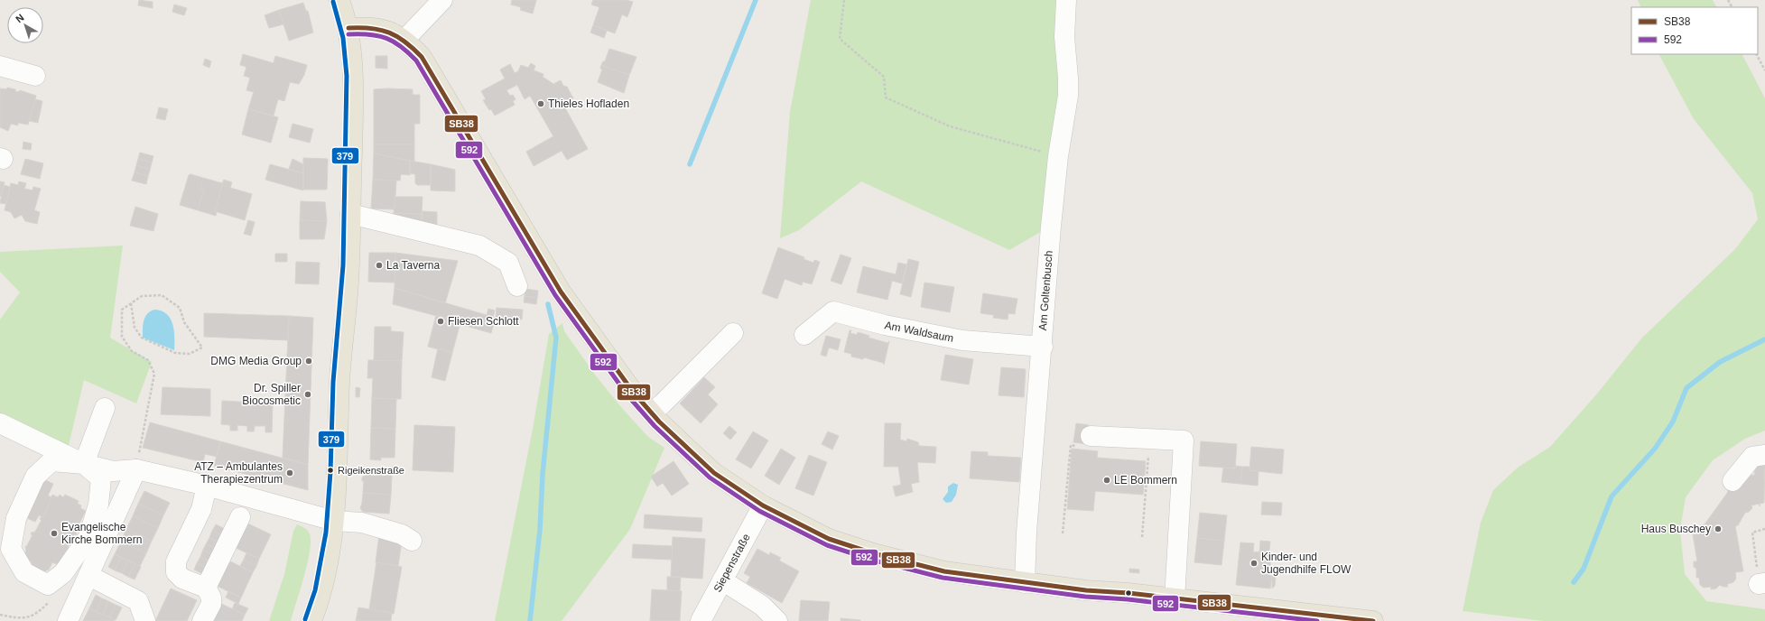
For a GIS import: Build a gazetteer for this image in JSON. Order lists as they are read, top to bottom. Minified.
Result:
{"streets":{"street":["Am Goltenbusch","Am Waldsaum","Siepenstraße"]},"crossings":[["Am Goltenbusch","Am Waldsaum"]],"places":["Thieles Hofladen","La Taverna","Fliesen Schlott","DMG Media Group","Dr. Spiller Biocosmetic","Rigeikenstraße","ATZ – Ambulantes Therapiezentrum","LE Bommern","Haus Buschey","Evangelische Kirche Bommern","Kinder- und Jugendhilfe FLOW"],"lines":["transit line 379","transit line SB38","transit line 592"],"legend":["SB38","592"],"north":"top left"}
